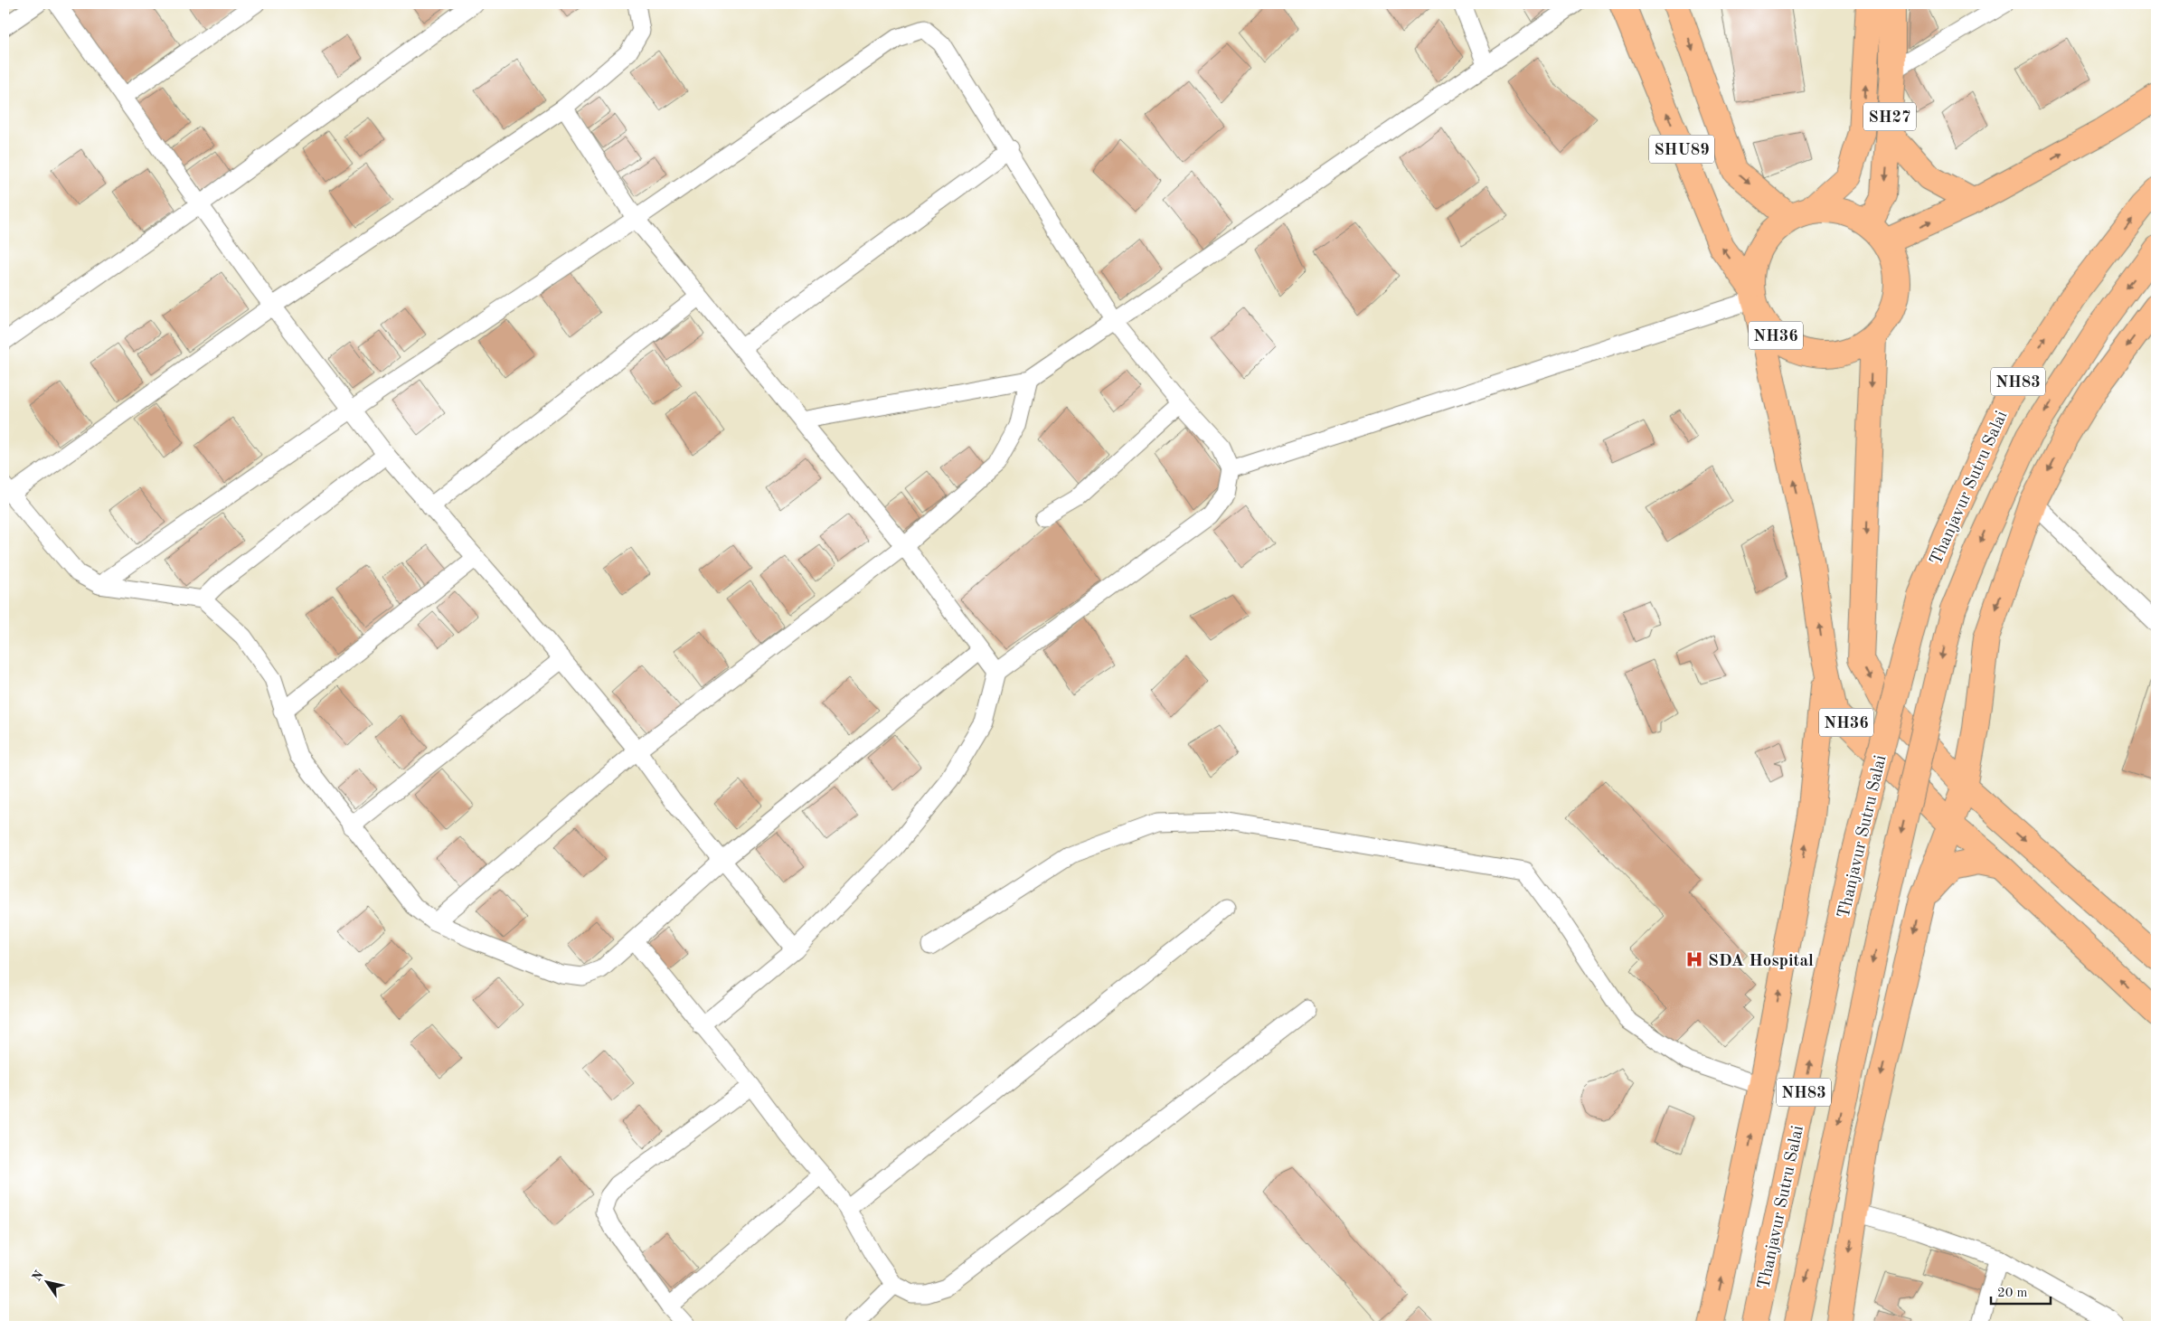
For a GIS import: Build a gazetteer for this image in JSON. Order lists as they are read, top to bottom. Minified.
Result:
{"streets":{"main road":["SH27","SHU89","NH36","NH83","Thanjavur Sutru Salai"]},"crossings":[["SH27","SHU89"],["SH27","NH36"],["SHU89","NH36"]],"places":{"hospital":["SDA Hospital"]},"scale_bar":"20 m","north":"top left"}
